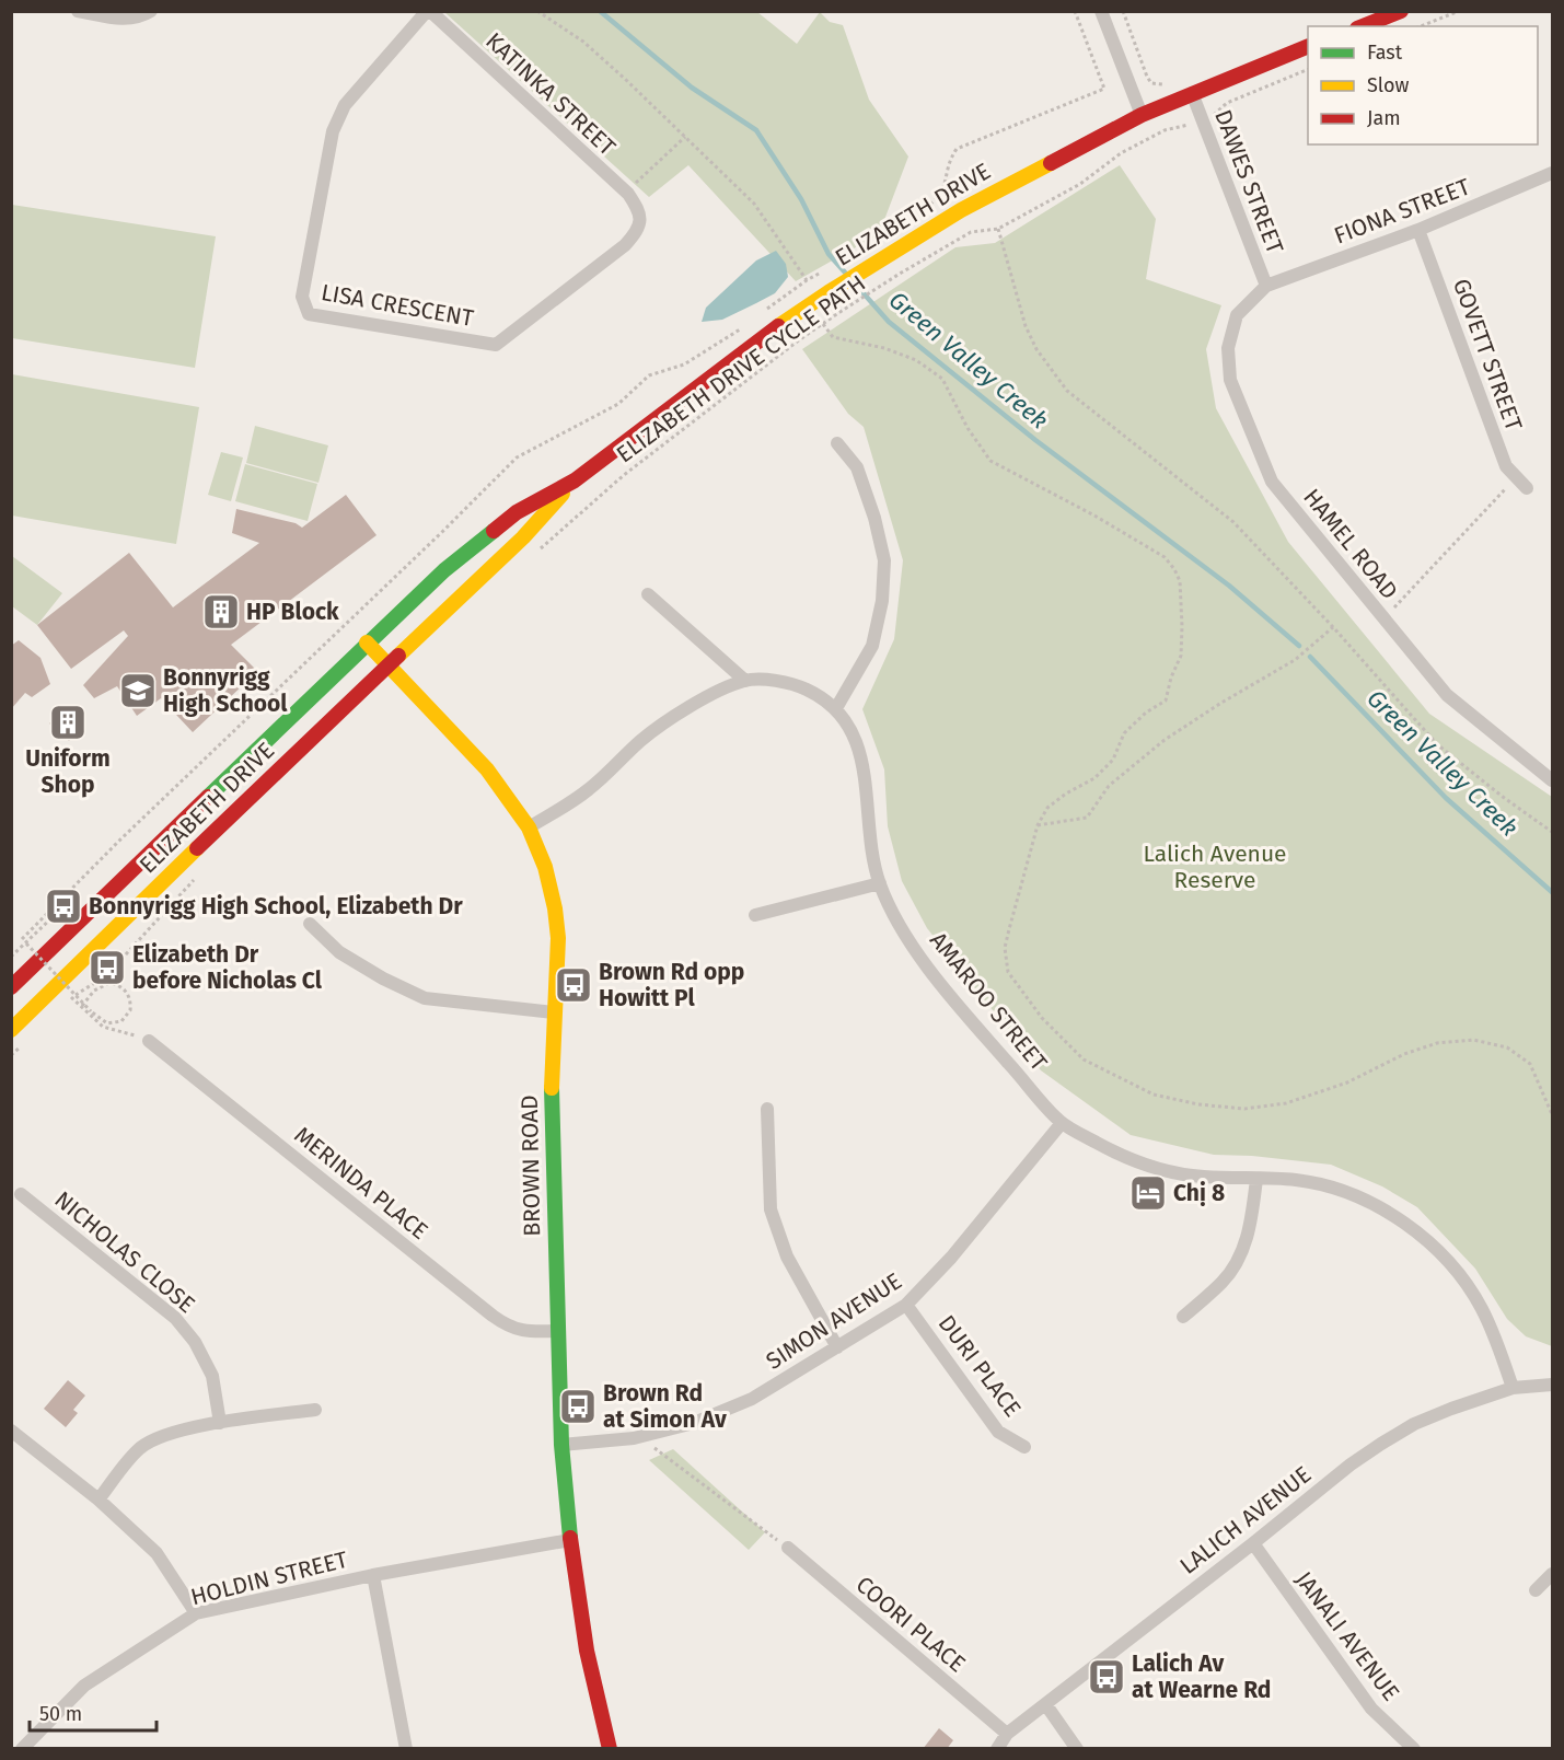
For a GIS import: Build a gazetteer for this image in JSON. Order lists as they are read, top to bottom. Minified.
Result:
{"streets":{"main road":["ELIZABETH DRIVE","BROWN ROAD"],"street":["KATINKA STREET","DAWES STREET","FIONA STREET","LISA CRESCENT","GOVETT STREET","HAMEL ROAD","AMAROO STREET","MERINDA PLACE","NICHOLAS CLOSE","SIMON AVENUE","DURI PLACE","LALICH AVENUE","HOLDIN STREET","COORI PLACE","JANALI AVENUE"],"path":["ELIZABETH DRIVE CYCLE PATH"]},"crossings":[["KATINKA STREET","LISA CRESCENT"],["DAWES STREET","FIONA STREET"],["DAWES STREET","ELIZABETH DRIVE"],["DAWES STREET","HAMEL ROAD"],["FIONA STREET","GOVETT STREET"],["FIONA STREET","HAMEL ROAD"],["ELIZABETH DRIVE","BROWN ROAD"],["AMAROO STREET","BROWN ROAD"],["AMAROO STREET","SIMON AVENUE"],["AMAROO STREET","LALICH AVENUE"],["BROWN ROAD","MERINDA PLACE"],["BROWN ROAD","SIMON AVENUE"],["BROWN ROAD","HOLDIN STREET"],["SIMON AVENUE","DURI PLACE"],["LALICH AVENUE","COORI PLACE"],["LALICH AVENUE","JANALI AVENUE"]],"water":["Green Valley Creek"],"parks":["Lalich Avenue Reserve"],"places":{"building":["HP Block","Uniform Shop"],"school or university":["Bonnyrigg High School"],"bus stop":["Bonnyrigg High School, Elizabeth Dr","Elizabeth Dr before Nicholas Cl","Brown Rd opp Howitt Pl","Brown Rd at Simon Av","Lalich Av at Wearne Rd"],"hotel":["Chị 8"]},"legend":["Fast","Slow","Jam"],"scale_bar":"50 m"}
